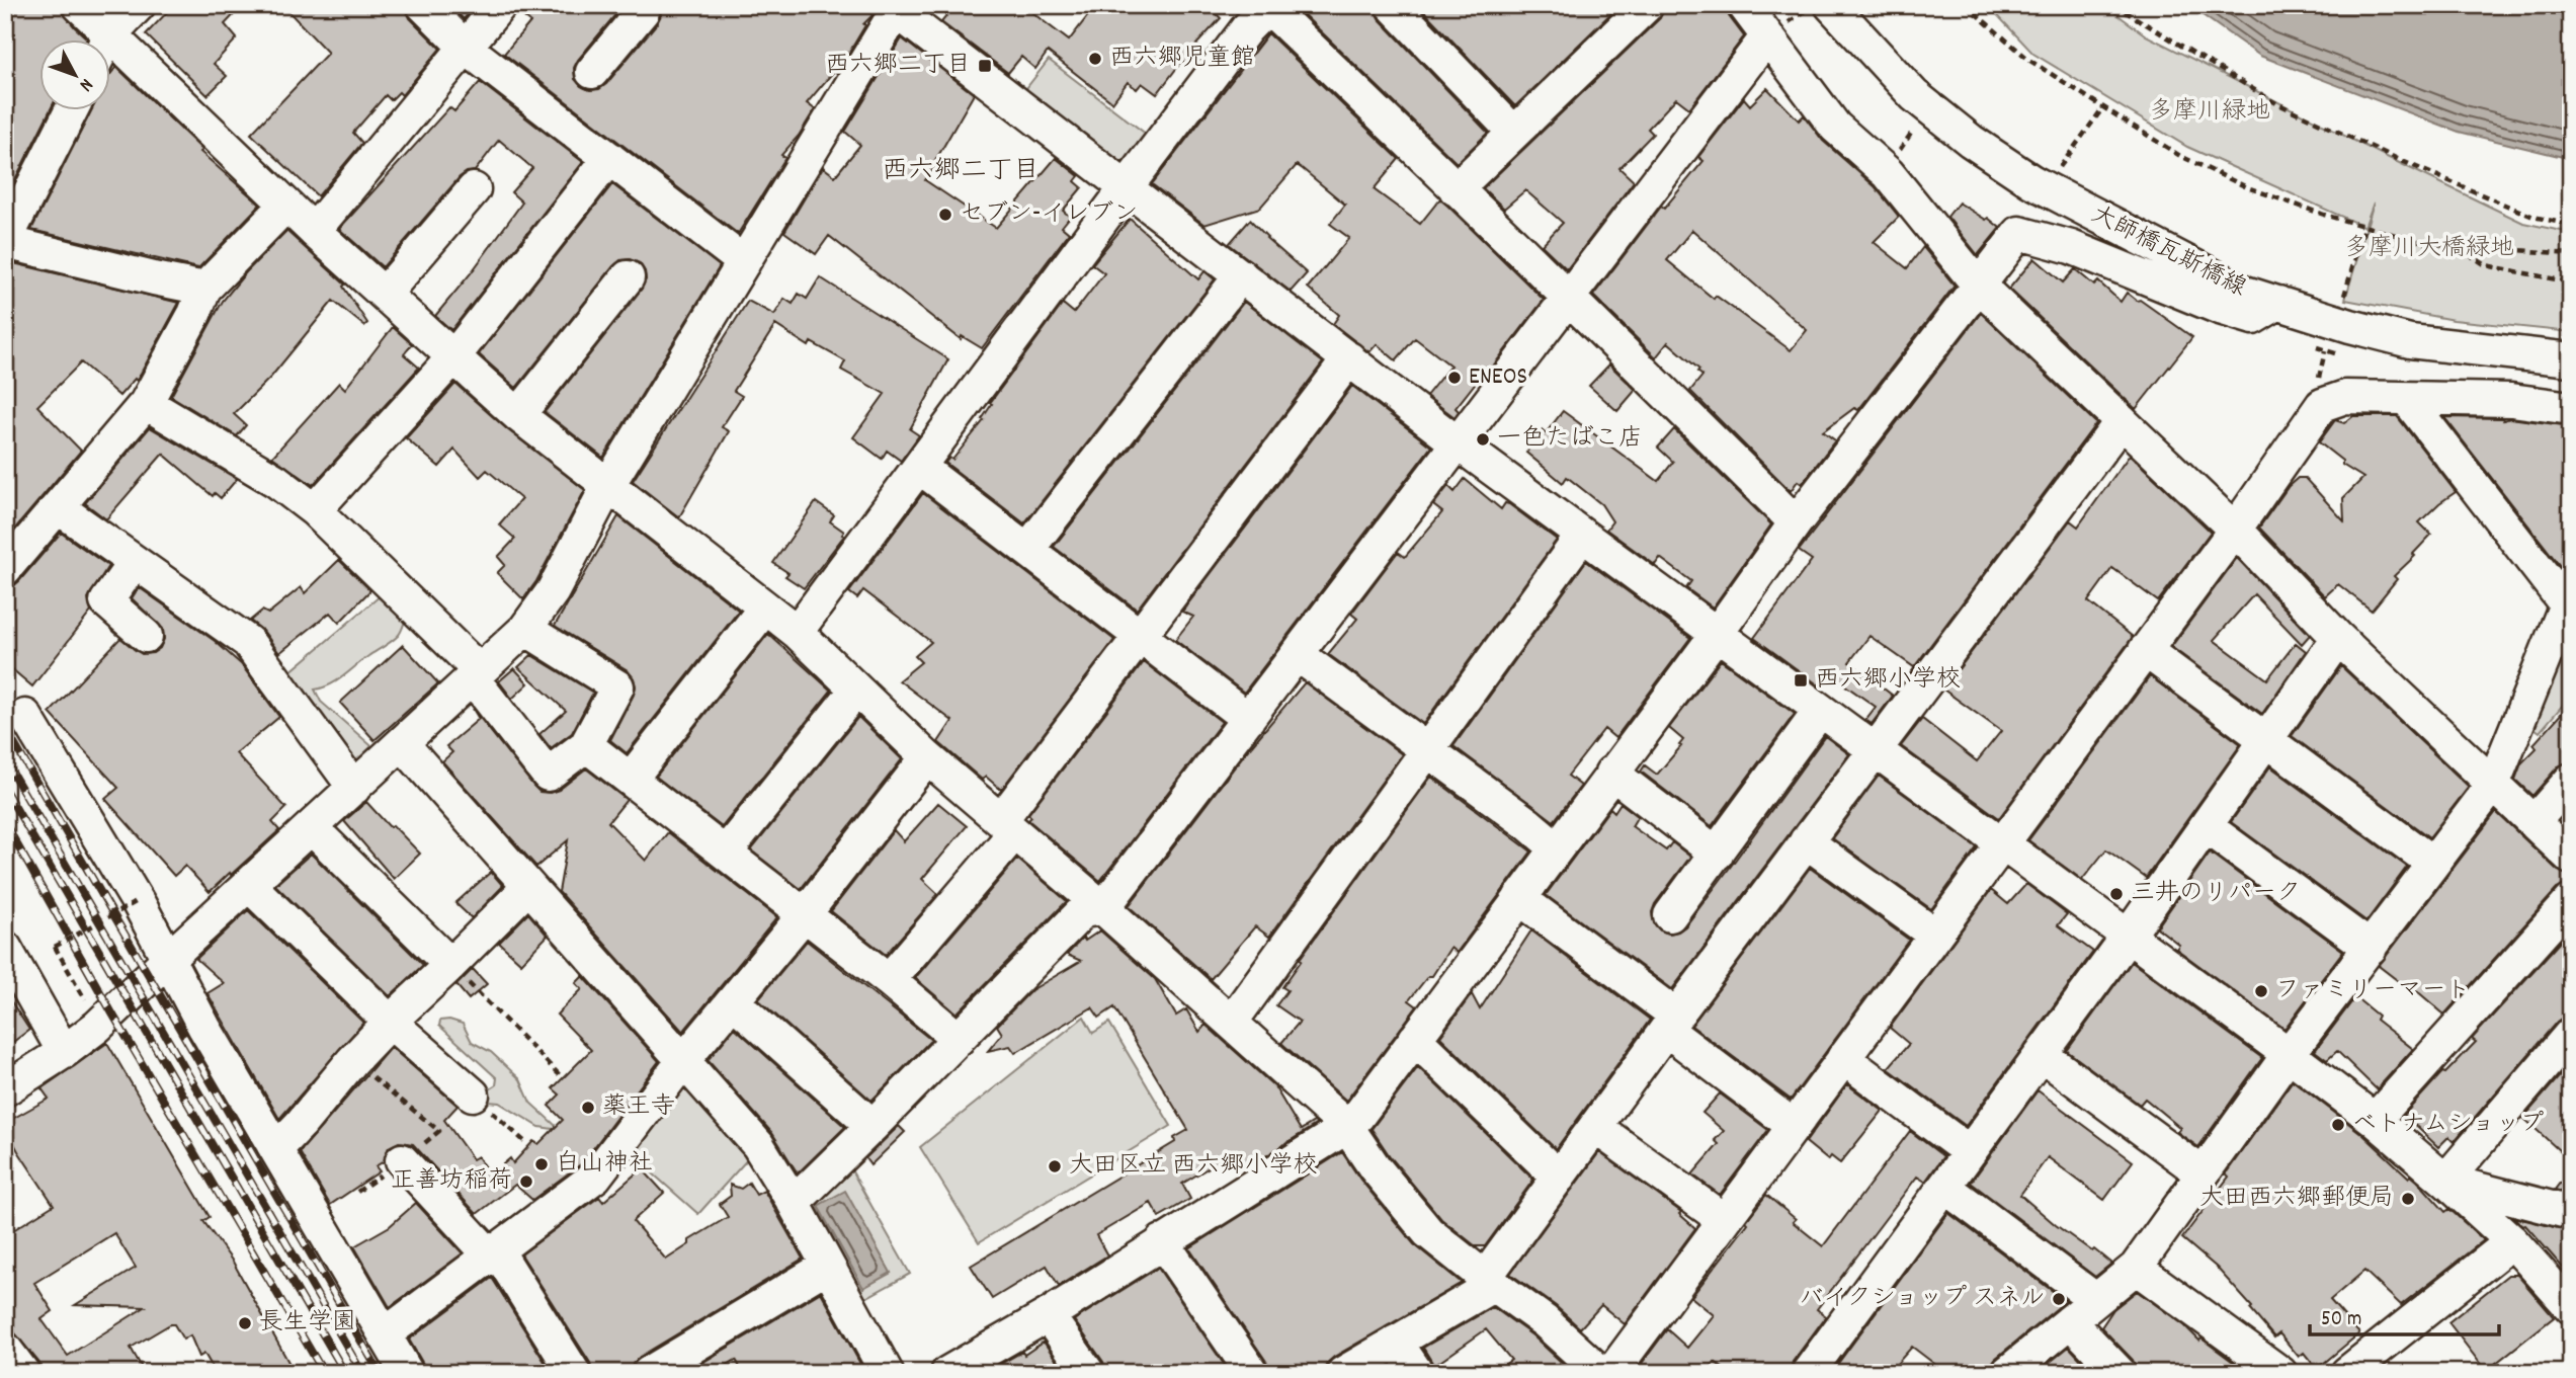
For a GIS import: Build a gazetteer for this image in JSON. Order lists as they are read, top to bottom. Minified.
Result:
{"streets":{"street":["大師橋瓦斯橋線"]},"districts":["西六郷二丁目"],"parks":["多摩川緑地","多摩川大橋緑地"],"places":{"other":["西六郷児童館","セブン-イレブン","ENEOS","一色たばこ店","三井のリパーク","ファミリーマート","薬王寺","ベトナムショップ","白山神社","大田区立 西六郷小学校","正善坊稲荷","大田西六郷郵便局","バイクショップ スネル","長生学園"],"transit":["西六郷二丁目","西六郷小学校"]},"scale_bar":"50 m","north":"bottom right"}
